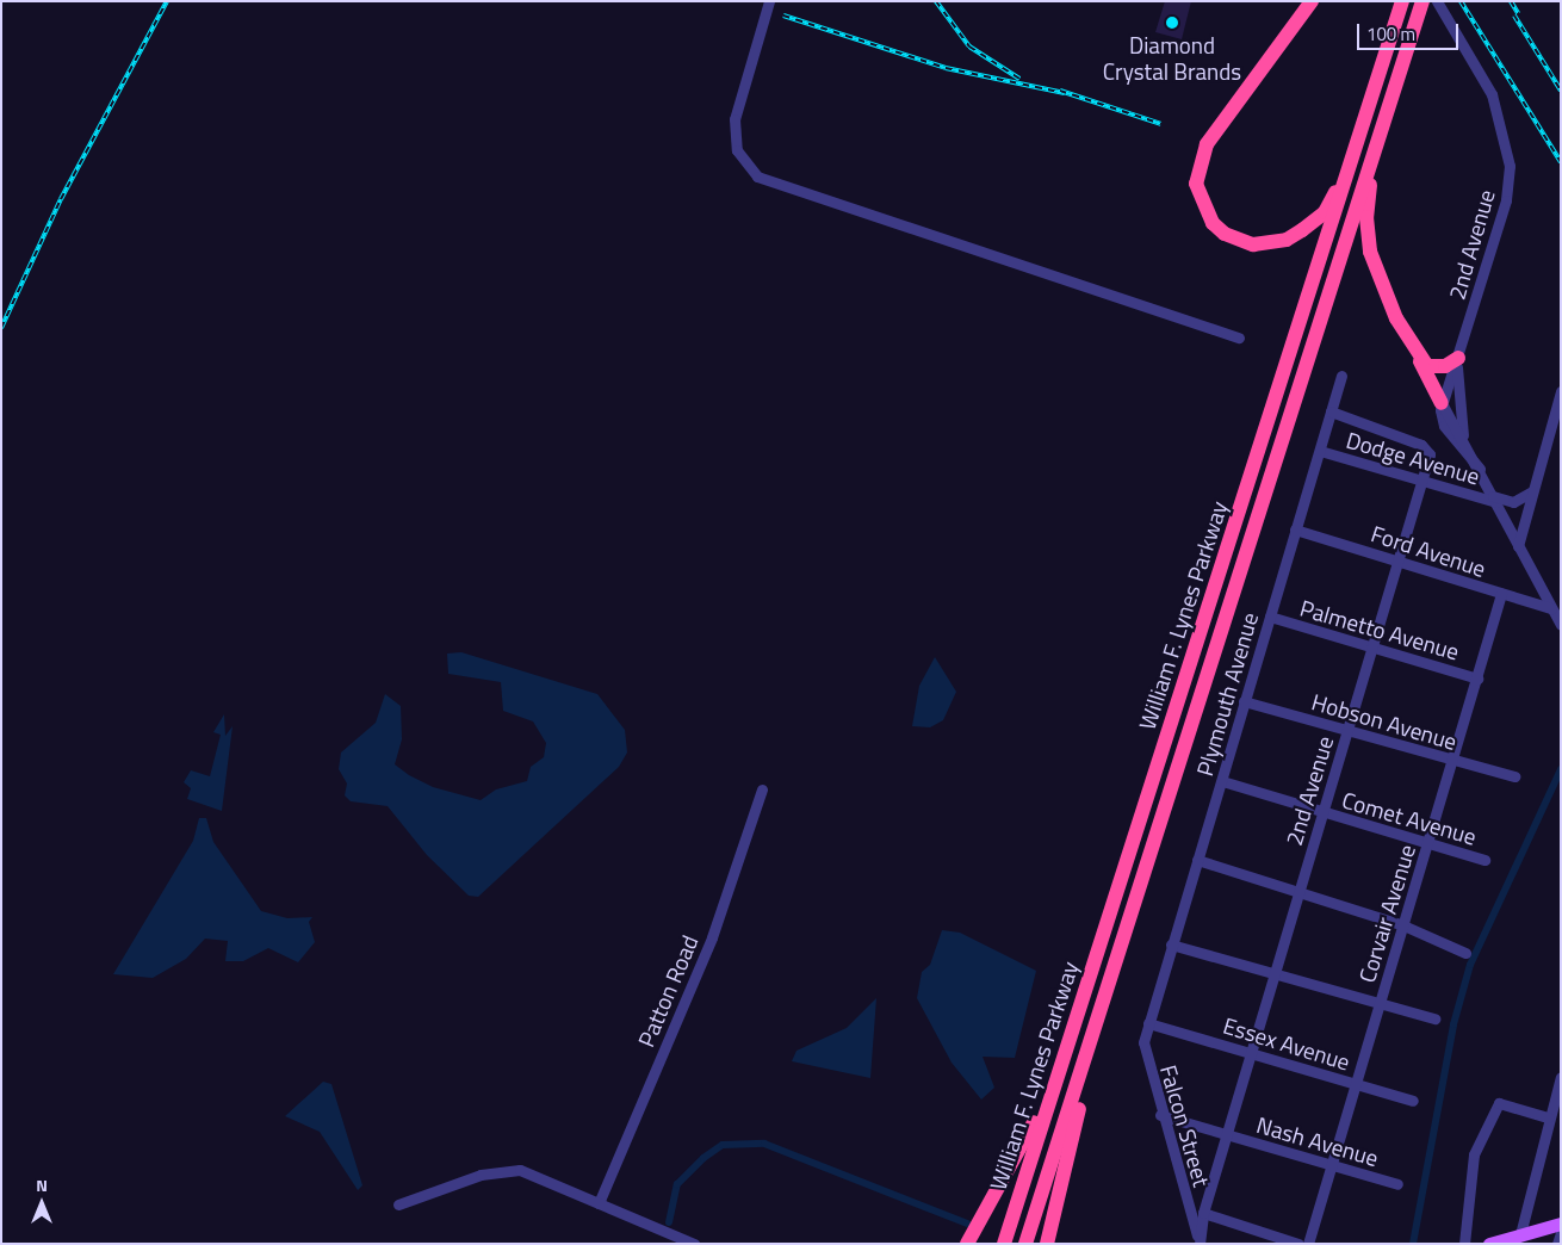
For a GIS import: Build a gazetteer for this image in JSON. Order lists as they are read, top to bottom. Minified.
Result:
{"streets":{"highway":["William F. Lynes Parkway"],"street":["2nd Avenue","Dodge Avenue","Ford Avenue","Palmetto Avenue","Plymouth Avenue","Hobson Avenue","Comet Avenue","Corvair Avenue","Patton Road","Essex Avenue","Falcon Street","Nash Avenue"]},"crossings":[["2nd Avenue","Dodge Avenue"],["2nd Avenue","Ford Avenue"],["2nd Avenue","Palmetto Avenue"],["2nd Avenue","Plymouth Avenue"],["2nd Avenue","Hobson Avenue"],["2nd Avenue","Comet Avenue"],["2nd Avenue","Essex Avenue"],["2nd Avenue","Falcon Street"],["2nd Avenue","Nash Avenue"],["Dodge Avenue","Plymouth Avenue"],["Ford Avenue","Plymouth Avenue"],["Ford Avenue","Corvair Avenue"],["Palmetto Avenue","Plymouth Avenue"],["Palmetto Avenue","Corvair Avenue"],["Plymouth Avenue","Hobson Avenue"],["Plymouth Avenue","Comet Avenue"],["Plymouth Avenue","Essex Avenue"],["Plymouth Avenue","Falcon Street"],["Hobson Avenue","Corvair Avenue"],["Comet Avenue","Corvair Avenue"],["Corvair Avenue","Essex Avenue"],["Corvair Avenue","Nash Avenue"],["Essex Avenue","Falcon Street"],["Falcon Street","Nash Avenue"]],"places":["Diamond Crystal Brands"],"scale_bar":"100 m","north":"top"}
